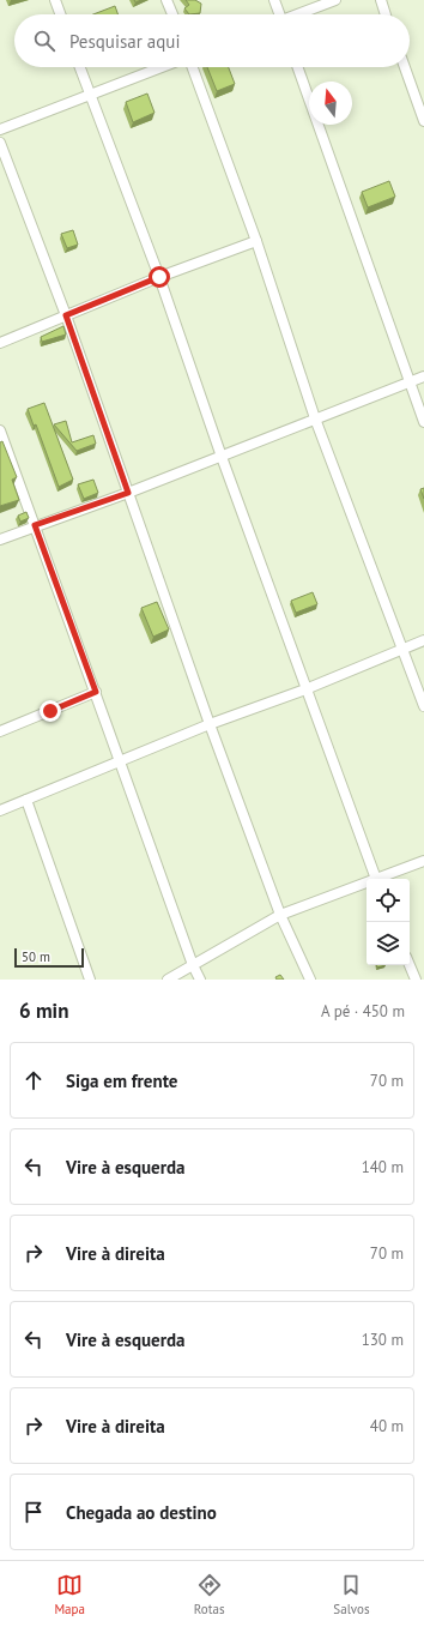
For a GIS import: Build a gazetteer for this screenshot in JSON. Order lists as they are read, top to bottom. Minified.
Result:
{"scale_bar":"50 m","north":"top","page":{"search":"Pesquisar aqui","scale":"50 m","heading":["6 min","A pé · 450 m"],"list":[["Siga em frente","70 m"],["Vire à esquerda","140 m"],["Vire à direita","70 m"],["Vire à esquerda","130 m"],["Vire à direita","40 m"],"Chegada ao destino"],"nav":["Mapa","Rotas","Salvos"]}}
